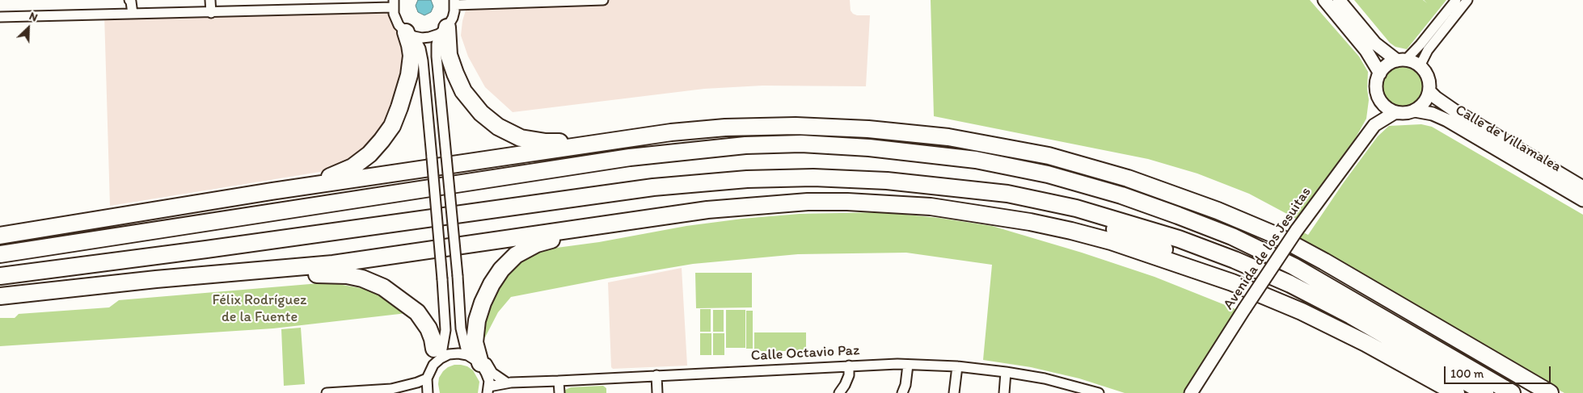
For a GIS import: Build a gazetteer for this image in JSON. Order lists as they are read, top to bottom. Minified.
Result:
{"streets":{"street":["Calle de Villamalea","Avenida de los Jesuitas","Calle Octavio Paz"]},"crossings":[["Calle de Villamalea","Avenida de los Jesuitas"]],"parks":["Félix Rodríguez de la Fuente"],"scale_bar":"100 m","north":"top right"}
